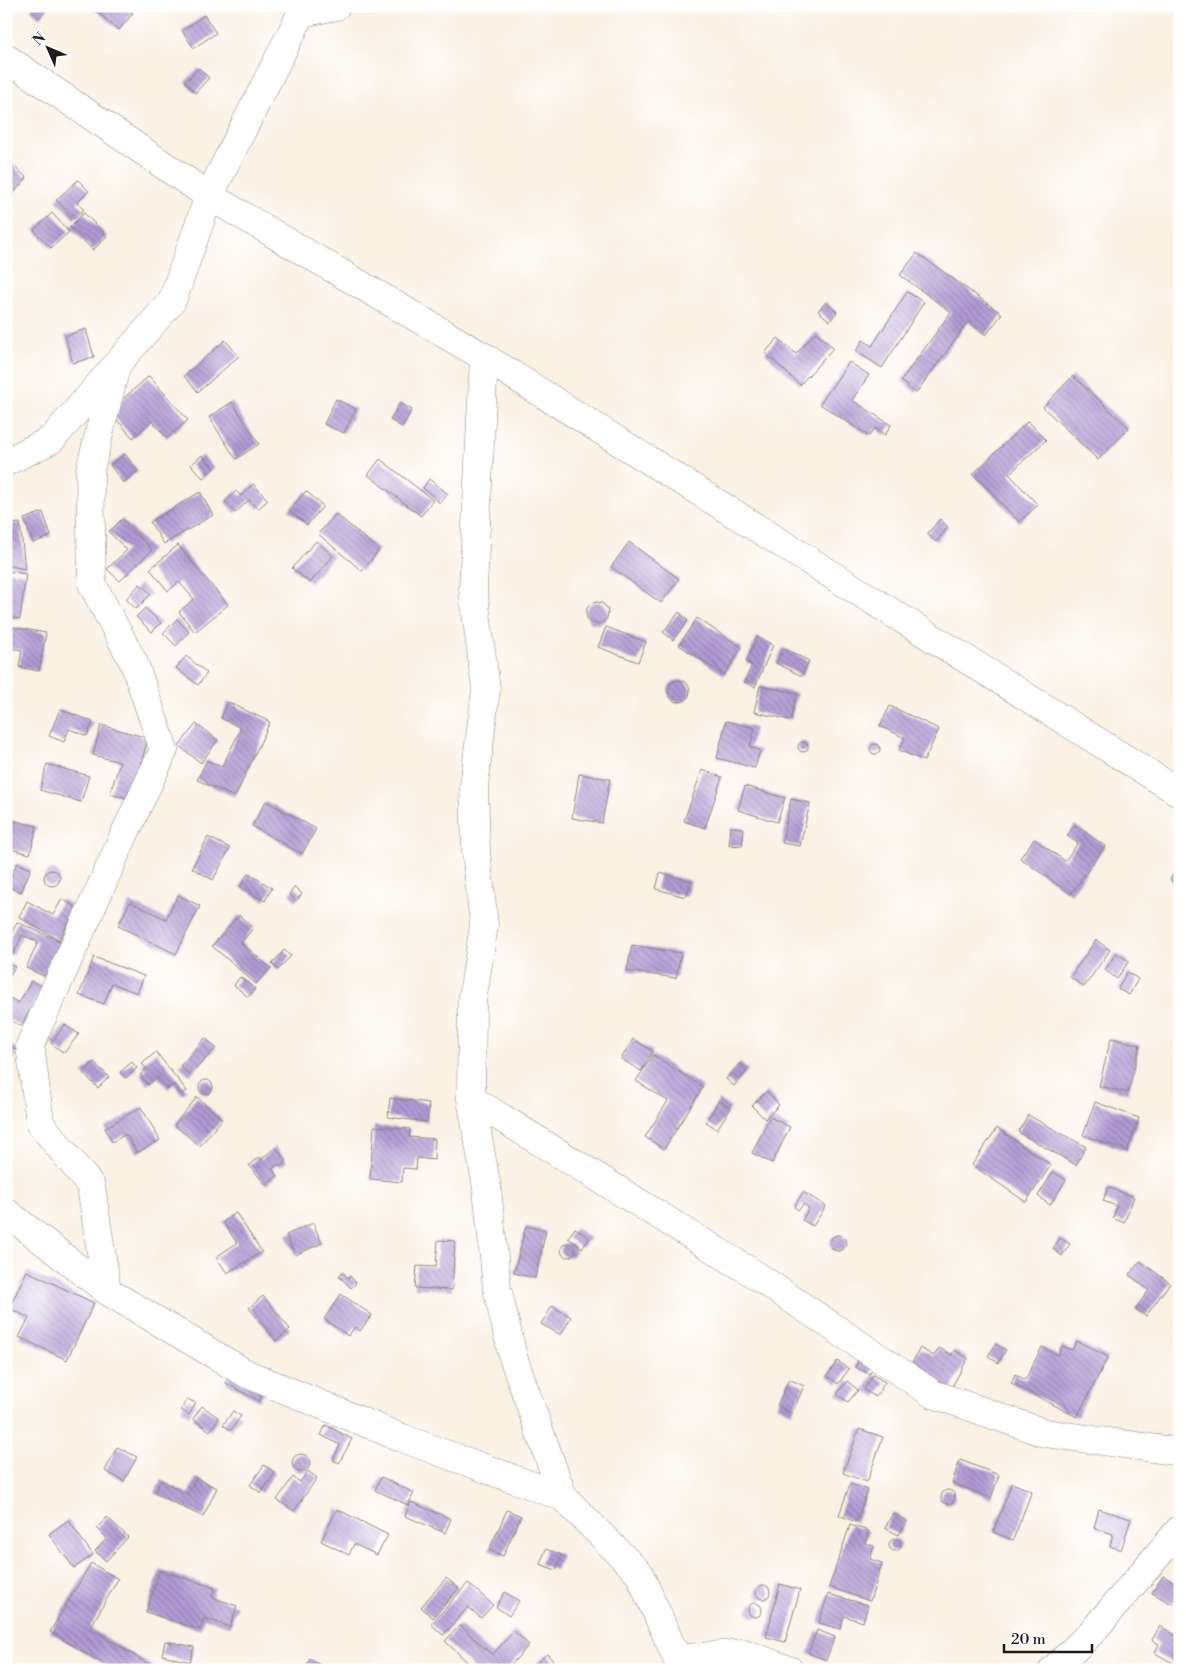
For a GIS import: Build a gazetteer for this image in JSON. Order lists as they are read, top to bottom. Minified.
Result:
{"scale_bar":"20 m","north":"top left"}
